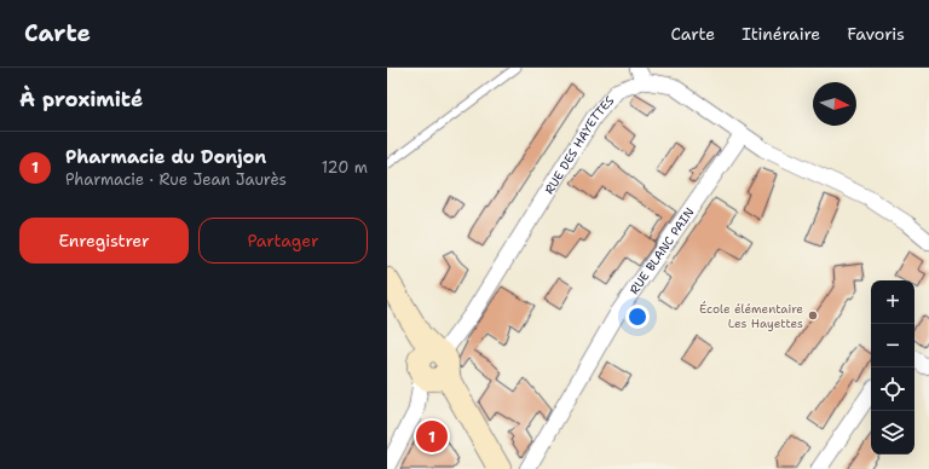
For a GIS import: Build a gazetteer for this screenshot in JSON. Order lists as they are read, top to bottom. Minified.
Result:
{"streets":{"street":["RUE DES HAYETTES","RUE BLANC PAIN"]},"crossings":[["RUE DES HAYETTES","RUE BLANC PAIN"]],"places":["École élémentaire Les Hayettes"],"north":"right","page":{"header":"Carte","nav":["Carte","Itinéraire","Favoris"],"heading":"À proximité","list":[{"mark":"1","name":"Pharmacie du Donjon","note":"Pharmacie · Rue Jean Jaurès","value":"120 m"}],"buttons":["Enregistrer","Partager"],"map_buttons":["+","−"],"pins":"1"}}
